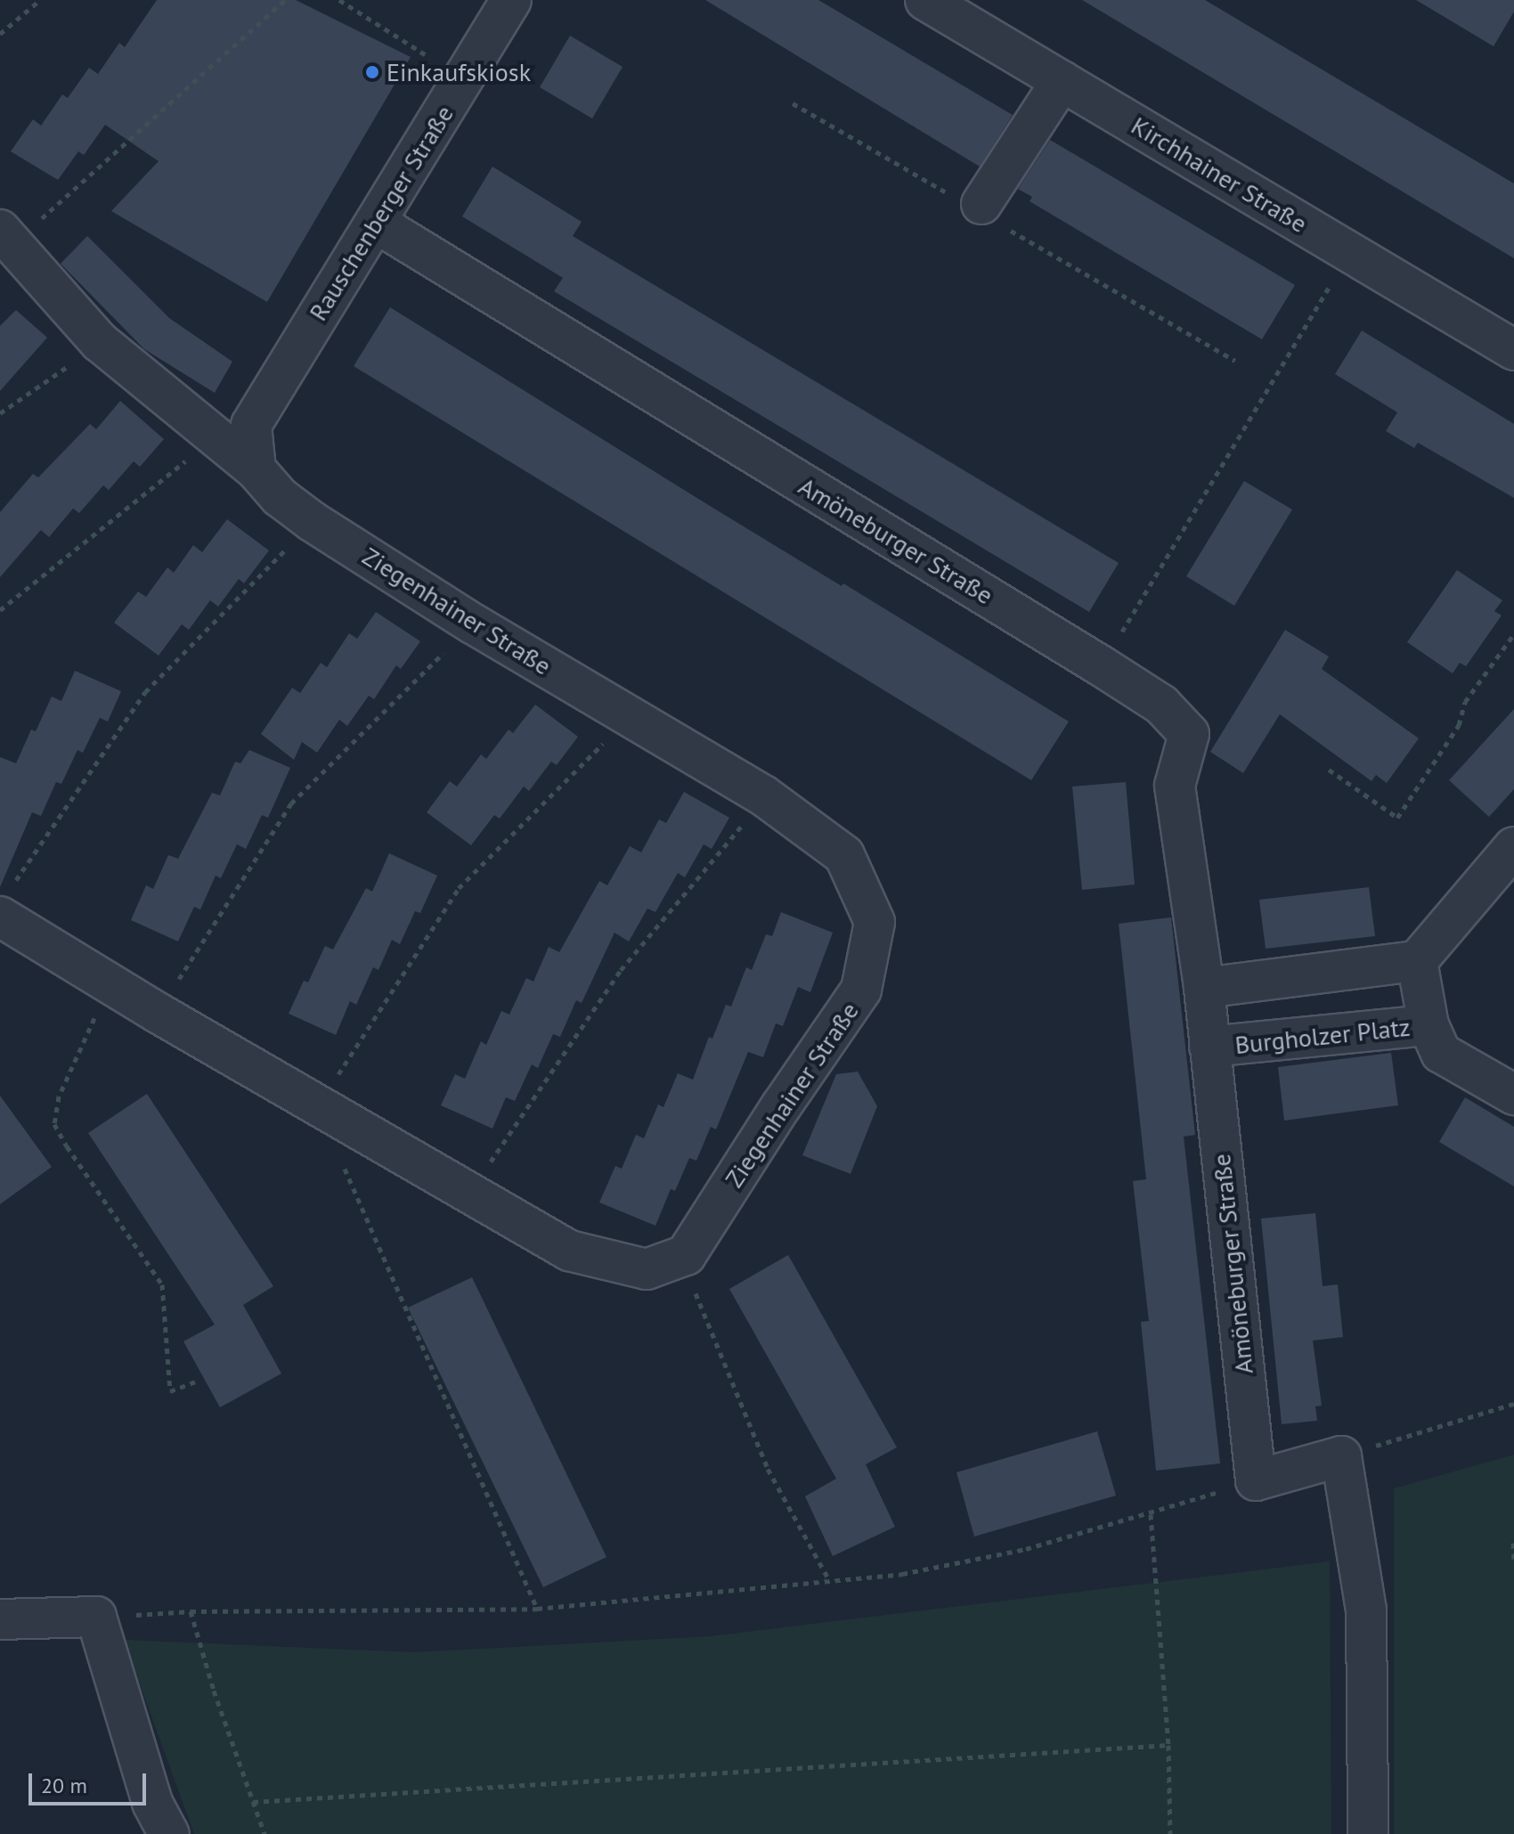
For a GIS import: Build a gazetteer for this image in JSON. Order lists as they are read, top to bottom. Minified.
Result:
{"streets":{"street":["Kirchhainer Straße","Rauschenberger Straße","Amöneburger Straße","Ziegenhainer Straße","Burgholzer Platz"]},"crossings":[["Rauschenberger Straße","Amöneburger Straße"],["Rauschenberger Straße","Ziegenhainer Straße"],["Amöneburger Straße","Burgholzer Platz"]],"places":["Einkaufskiosk"],"scale_bar":"20 m"}
